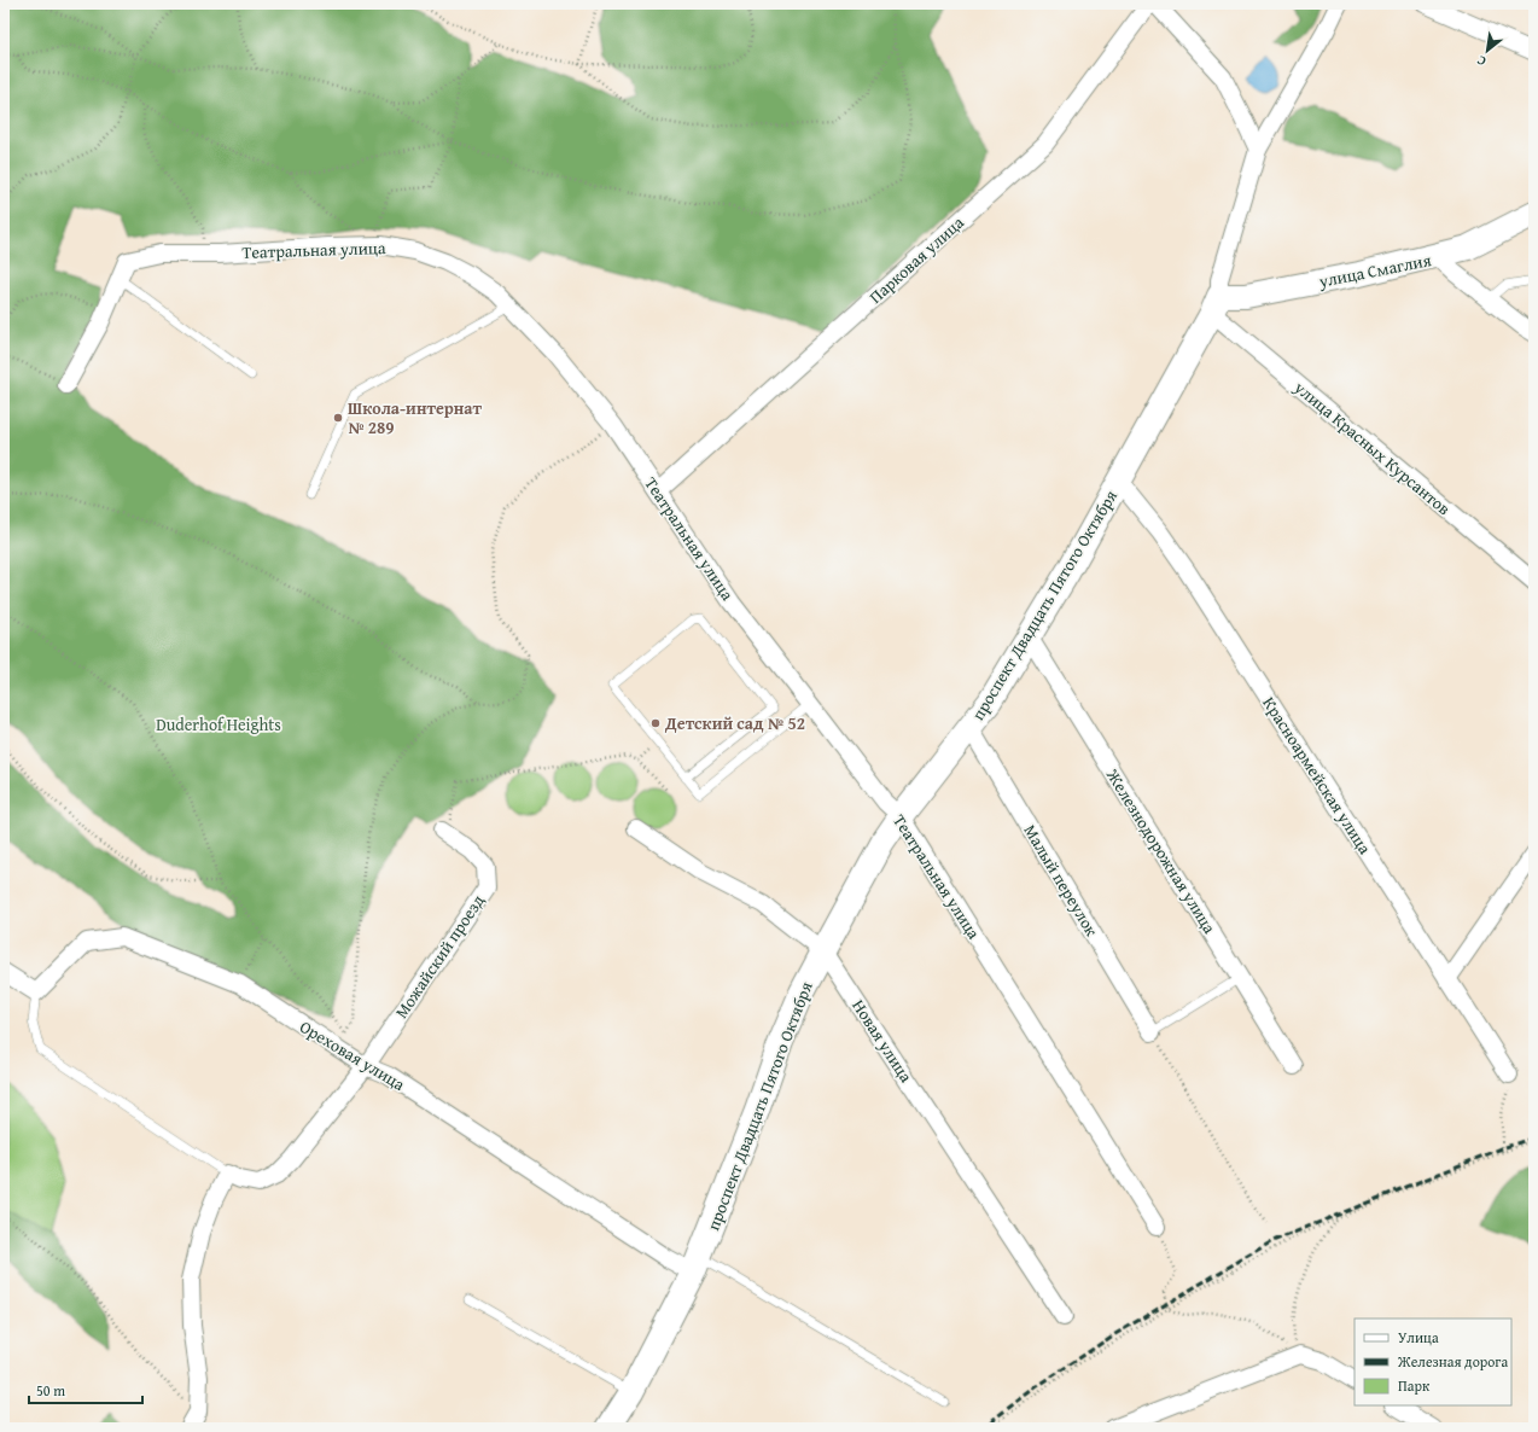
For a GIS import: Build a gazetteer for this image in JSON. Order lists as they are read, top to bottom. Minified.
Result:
{"streets":{"street":["Театральная улица","Парковая улица","улица Смаглия","улица Красных Курсантов","проспект Двадцать Пятого Октября","Красноармейская улица","Железнодорожная улица","Малый переулок","Можайский проезд","Новая улица","Ореховая улица"]},"crossings":[["Театральная улица","Парковая улица"],["Театральная улица","проспект Двадцать Пятого Октября"],["улица Смаглия","улица Красных Курсантов"],["улица Смаглия","проспект Двадцать Пятого Октября"],["улица Красных Курсантов","проспект Двадцать Пятого Октября"],["проспект Двадцать Пятого Октября","Красноармейская улица"],["проспект Двадцать Пятого Октября","Железнодорожная улица"],["проспект Двадцать Пятого Октября","Малый переулок"],["проспект Двадцать Пятого Октября","Новая улица"],["проспект Двадцать Пятого Октября","Ореховая улица"],["Можайский проезд","Ореховая улица"]],"parks":["Duderhof Heights"],"places":["Школа-интернат № 289","Детский сад № 52"],"legend":["Улица","Железная дорога","Парк"],"scale_bar":"50 m","north":"bottom left"}
